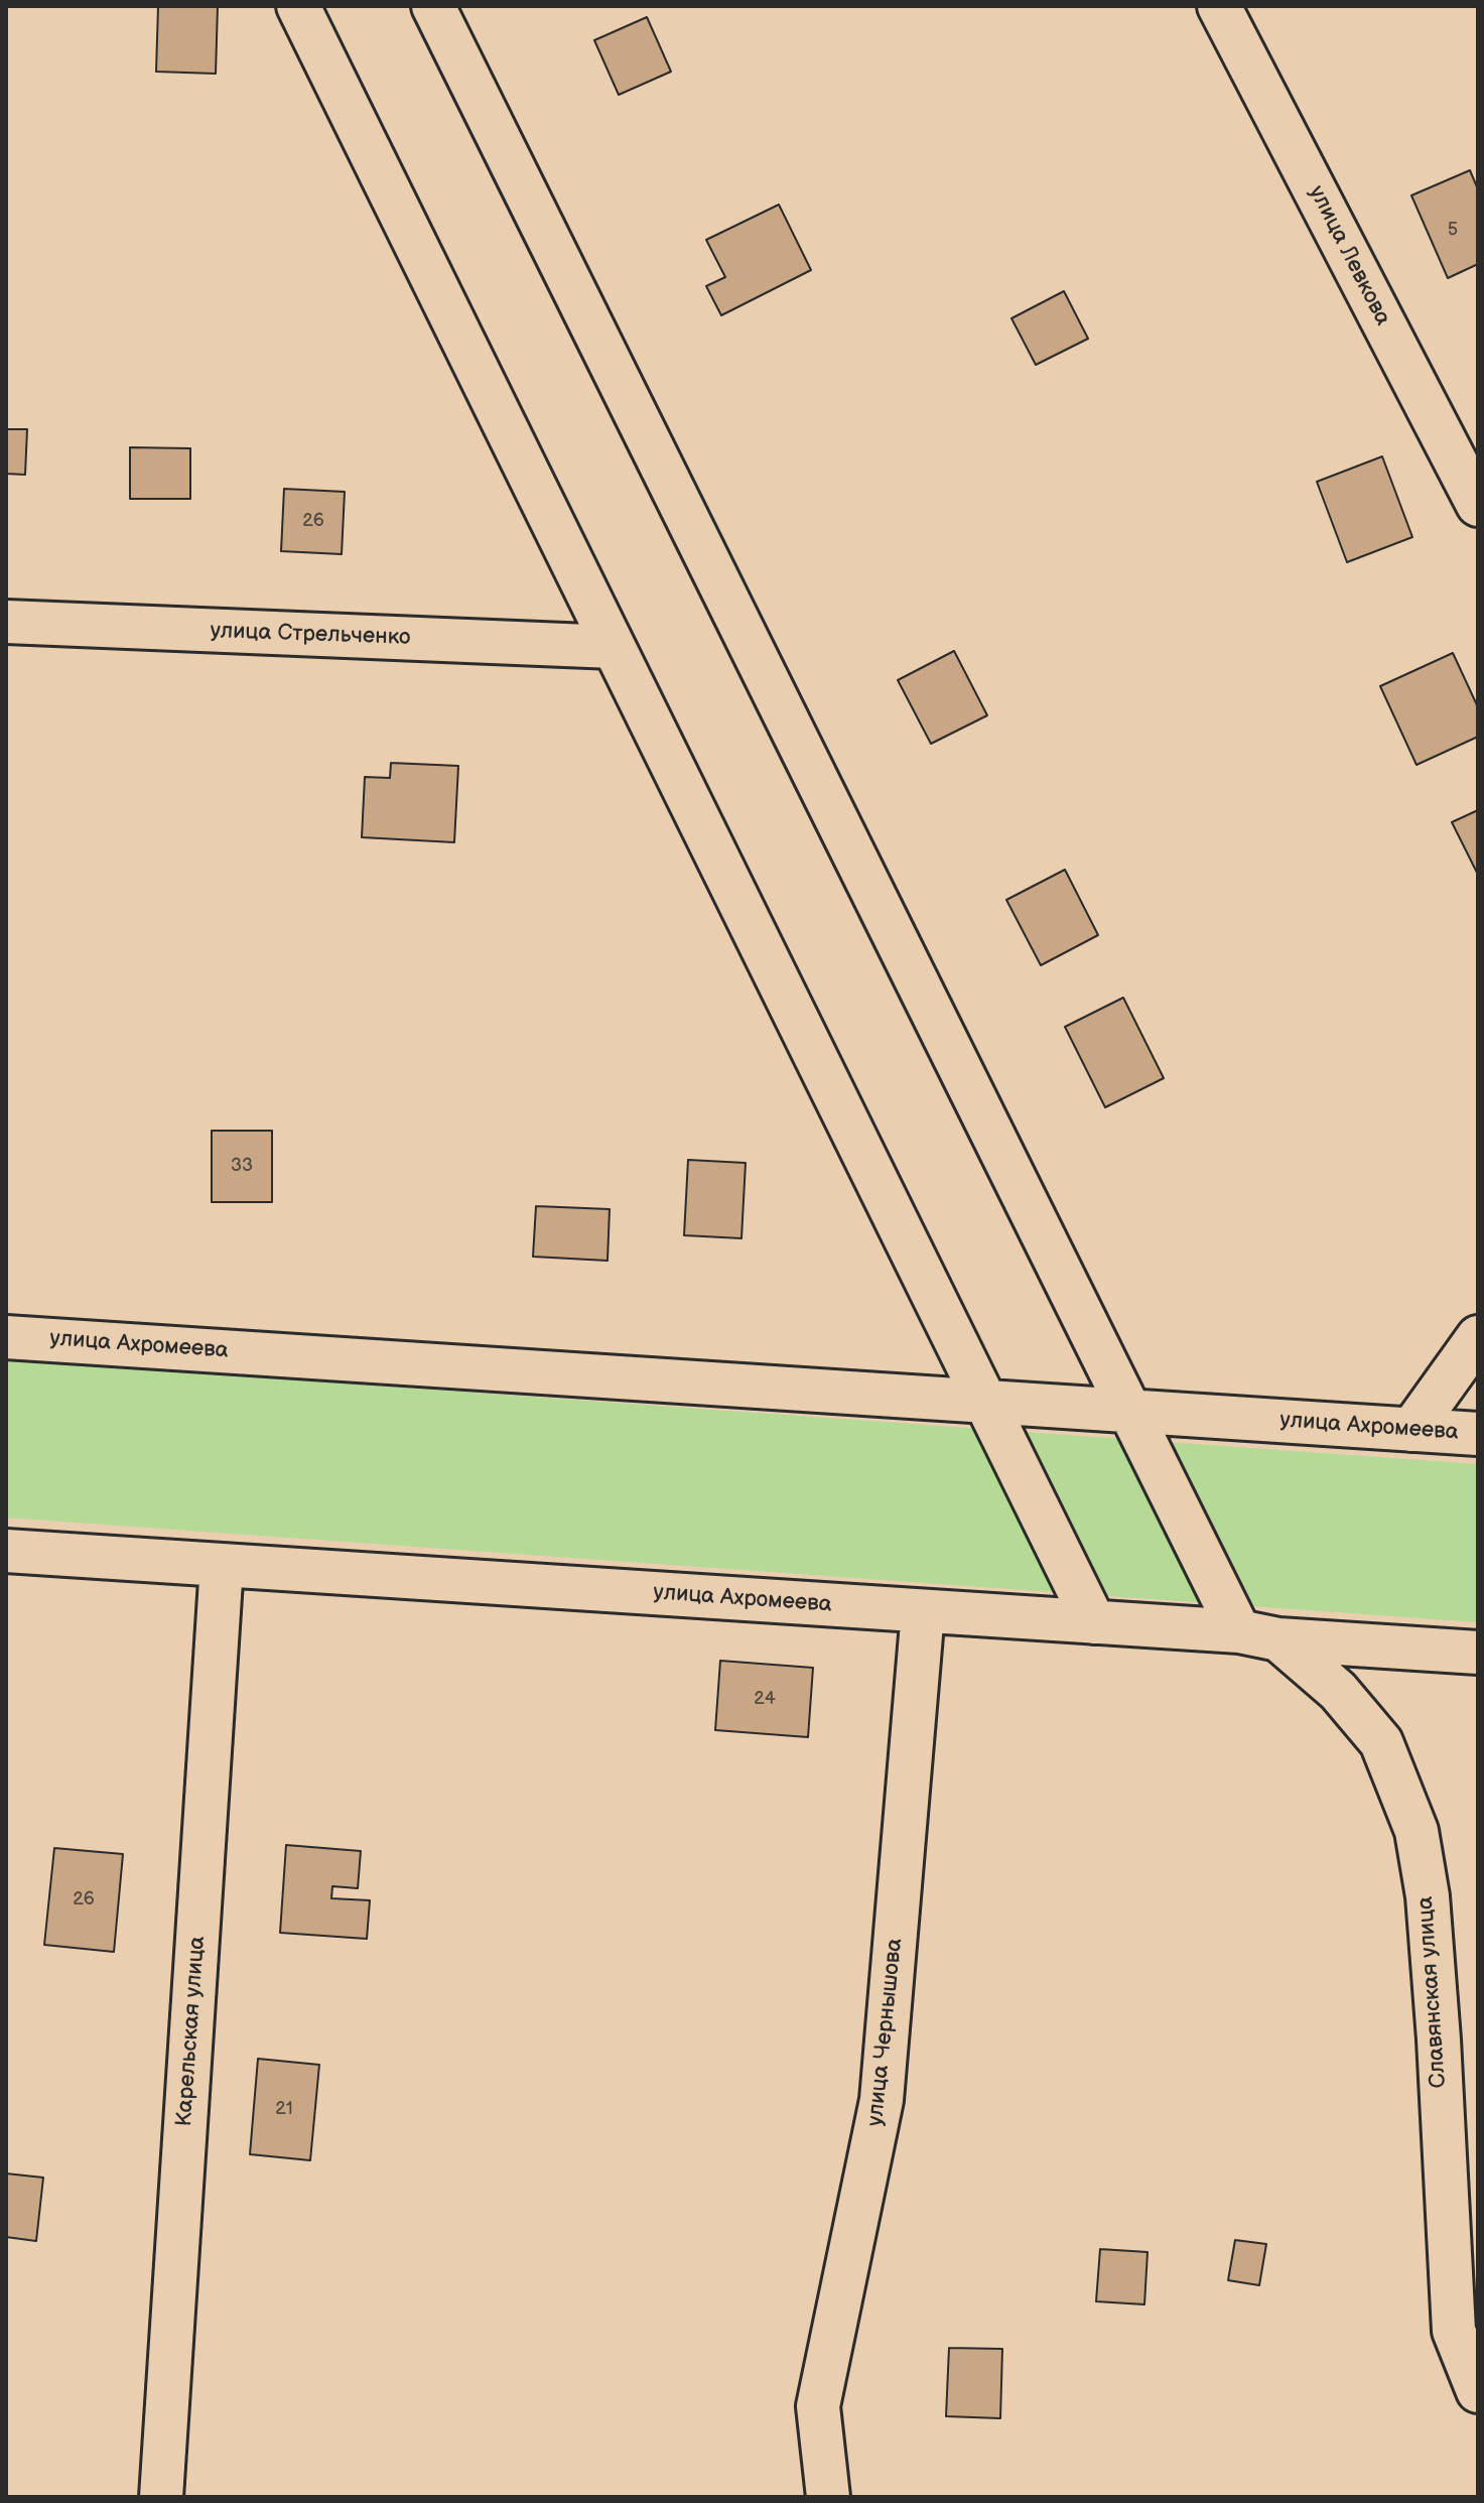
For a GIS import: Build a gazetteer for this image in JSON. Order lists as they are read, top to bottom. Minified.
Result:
{"streets":{"street":["улица Левкова","улица Стрельченко","улица Ахромеева","Славянская улица","Карельская улица","улица Чернышова"]},"crossings":[["улица Ахромеева","Славянская улица"],["улица Ахромеева","Карельская улица"],["улица Ахромеева","улица Чернышова"]],"house_numbers":["5","26","33","24","26","21"]}
